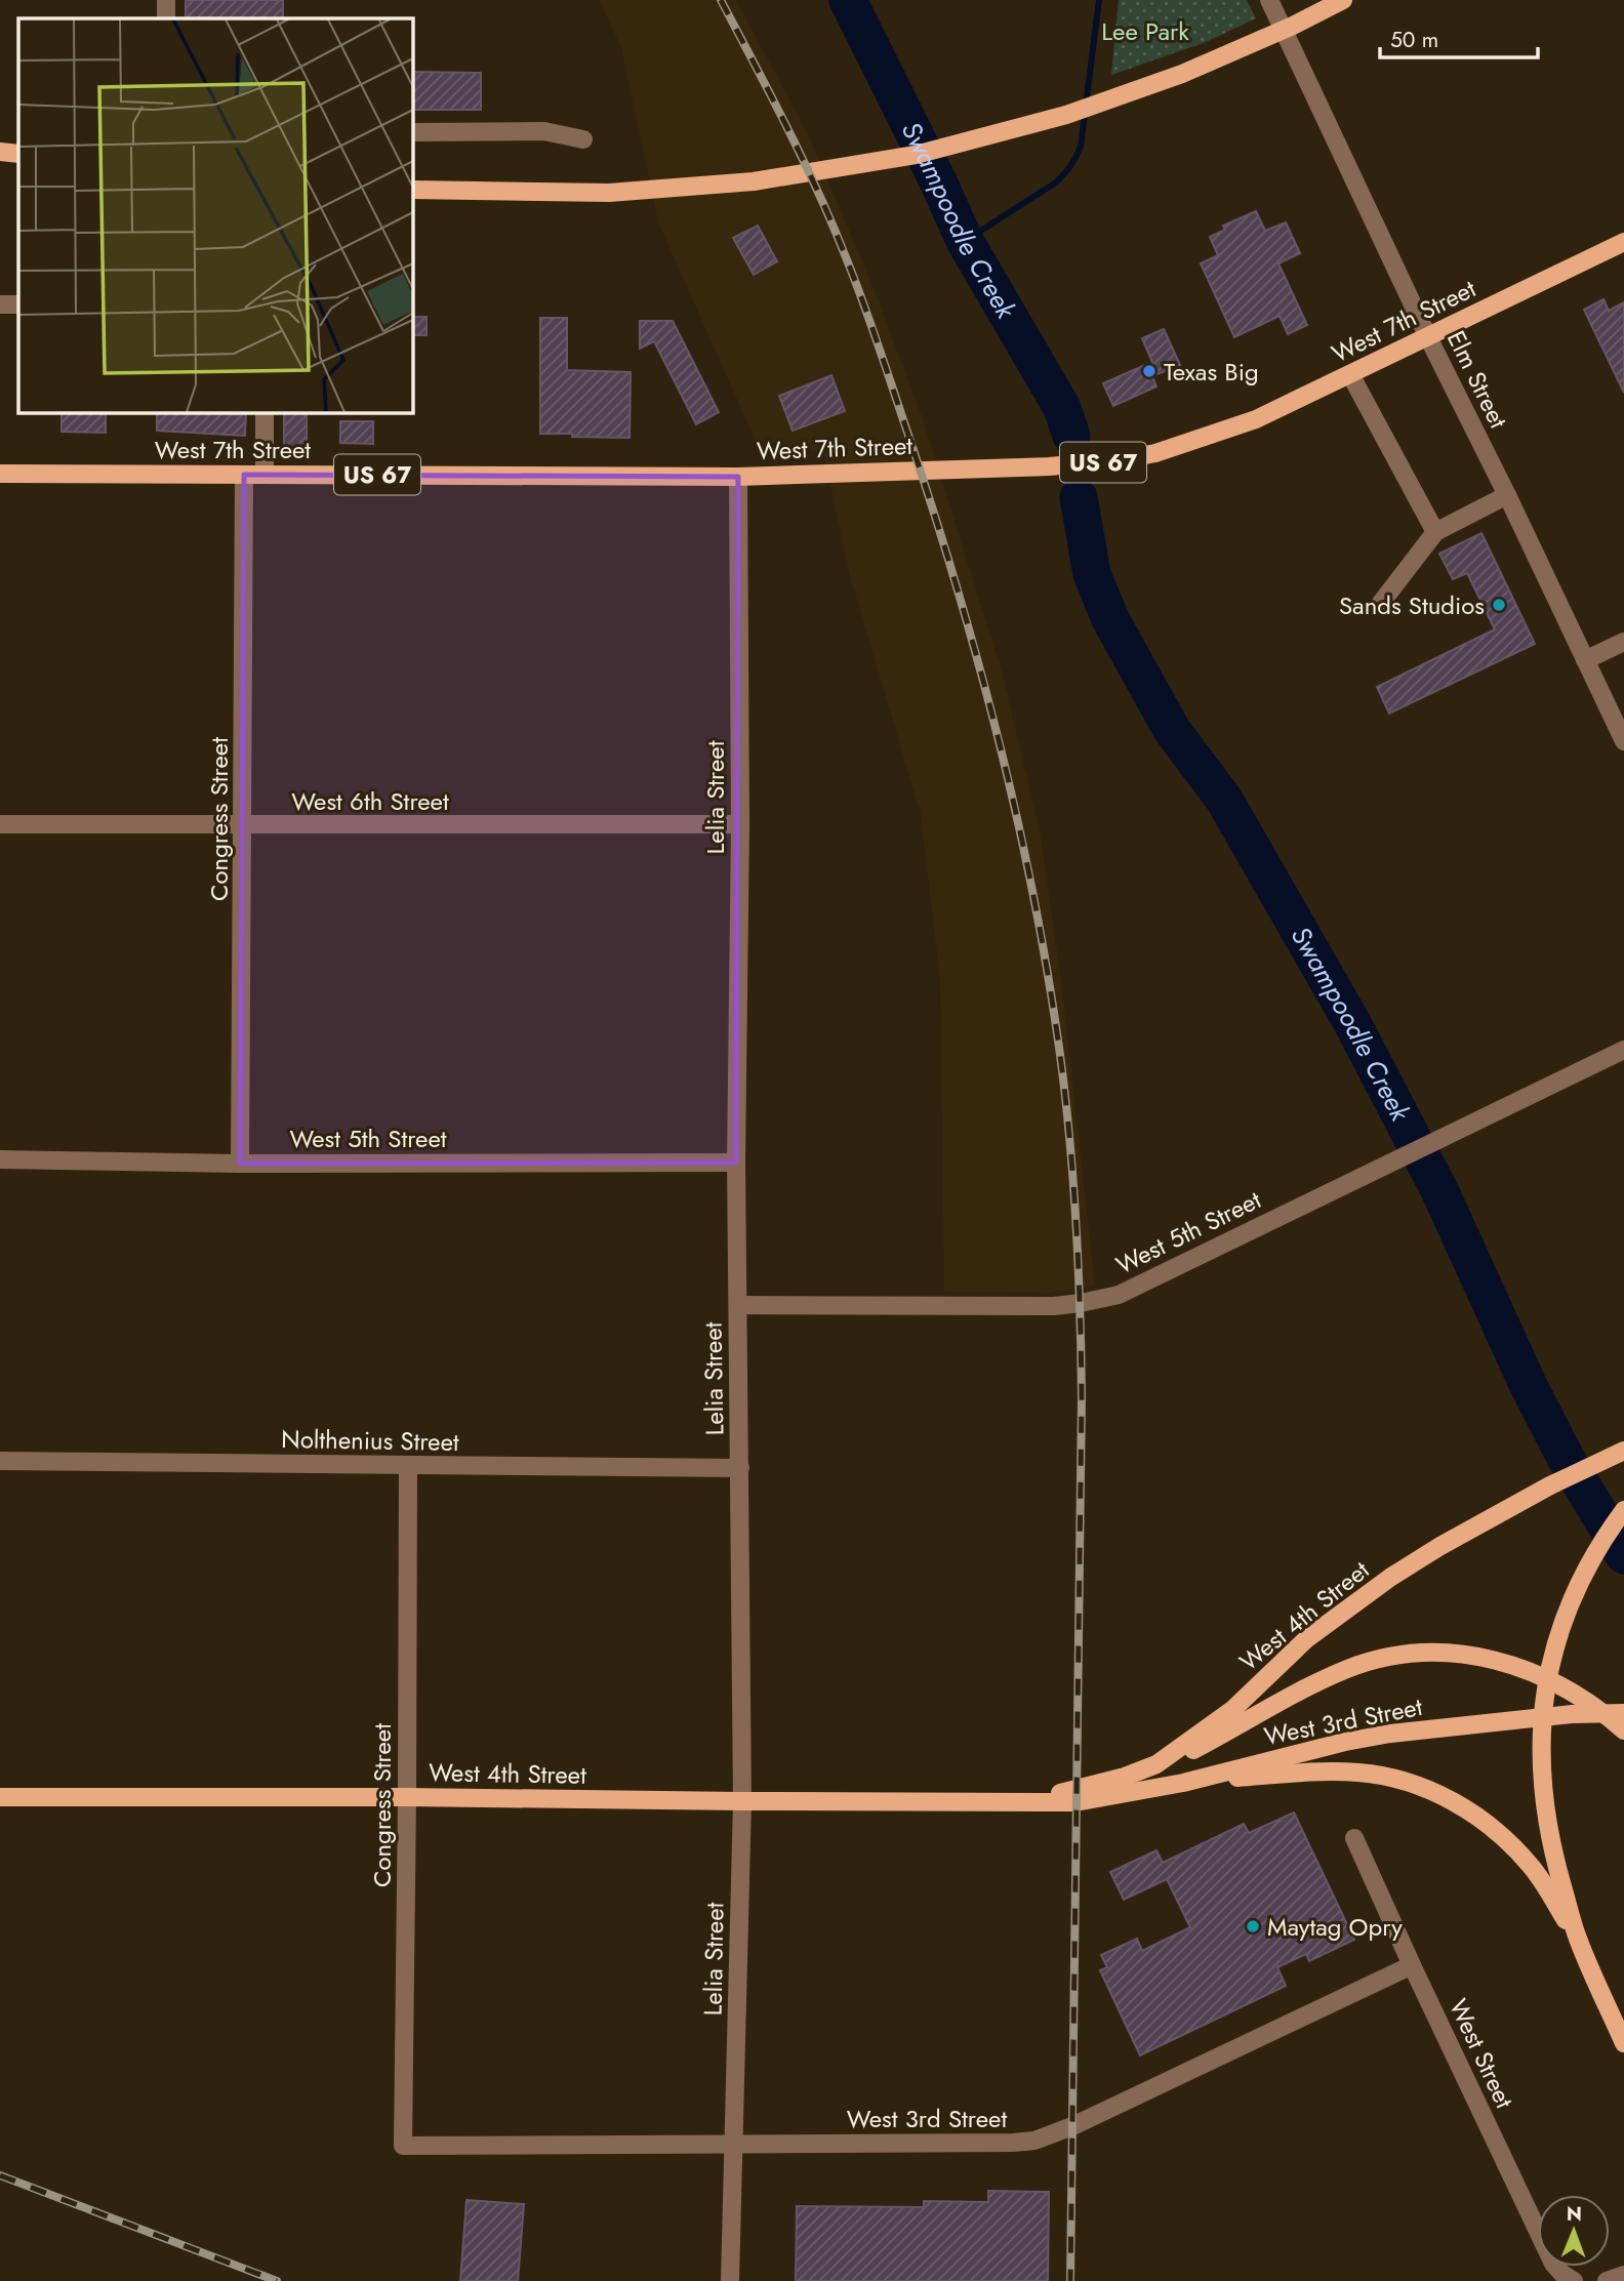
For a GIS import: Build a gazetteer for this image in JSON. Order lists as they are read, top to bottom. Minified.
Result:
{"streets":{"main road":["West 7th Street","US 67","West 4th Street","West 3rd Street"],"street":["Elm Street","Lelia Street","West 6th Street","Congress Street","West 5th Street","Nolthenius Street","West Street"]},"crossings":[["West 7th Street","Elm Street"],["West 7th Street","Lelia Street"],["West 7th Street","Congress Street"],["Lelia Street","West 6th Street"],["Lelia Street","West 5th Street"],["Lelia Street","Nolthenius Street"],["Lelia Street","West 4th Street"],["Lelia Street","West 3rd Street"],["West 6th Street","Congress Street"],["Congress Street","West 5th Street"],["Congress Street","Nolthenius Street"],["Congress Street","West 4th Street"],["Congress Street","West 3rd Street"],["West 4th Street","West 3rd Street"],["West 3rd Street","West Street"]],"water":["Swampoodle Creek"],"parks":["Lee Park"],"places":["Texas Big","Sands Studios","Maytag Opry"],"scale_bar":"50 m","north":"top"}
